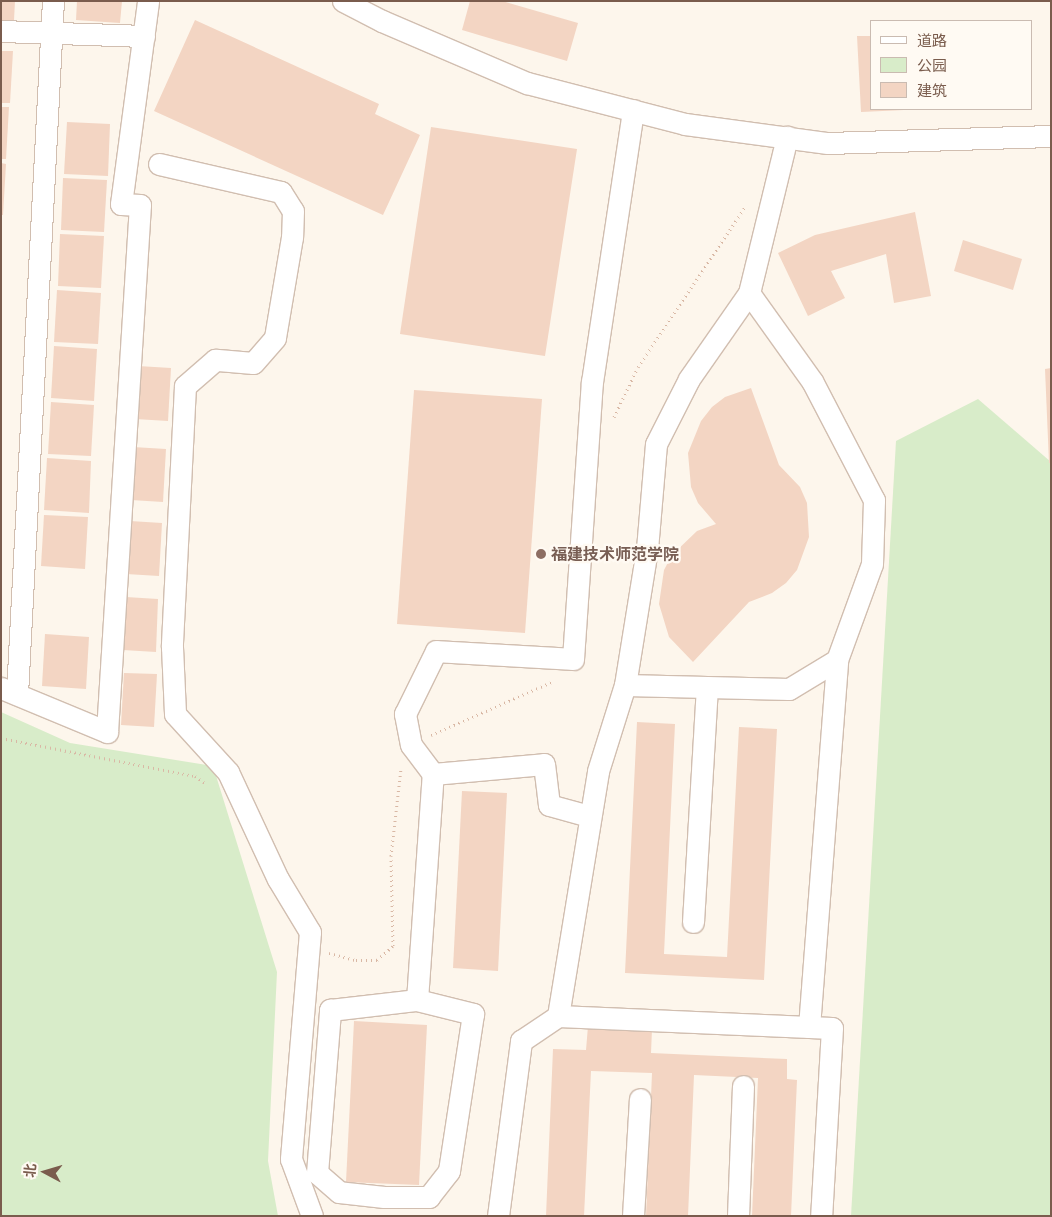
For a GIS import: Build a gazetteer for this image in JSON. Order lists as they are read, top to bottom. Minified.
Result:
{"places":["福建技术师范学院"],"legend":["道路","公园","建筑"],"north":"left"}
